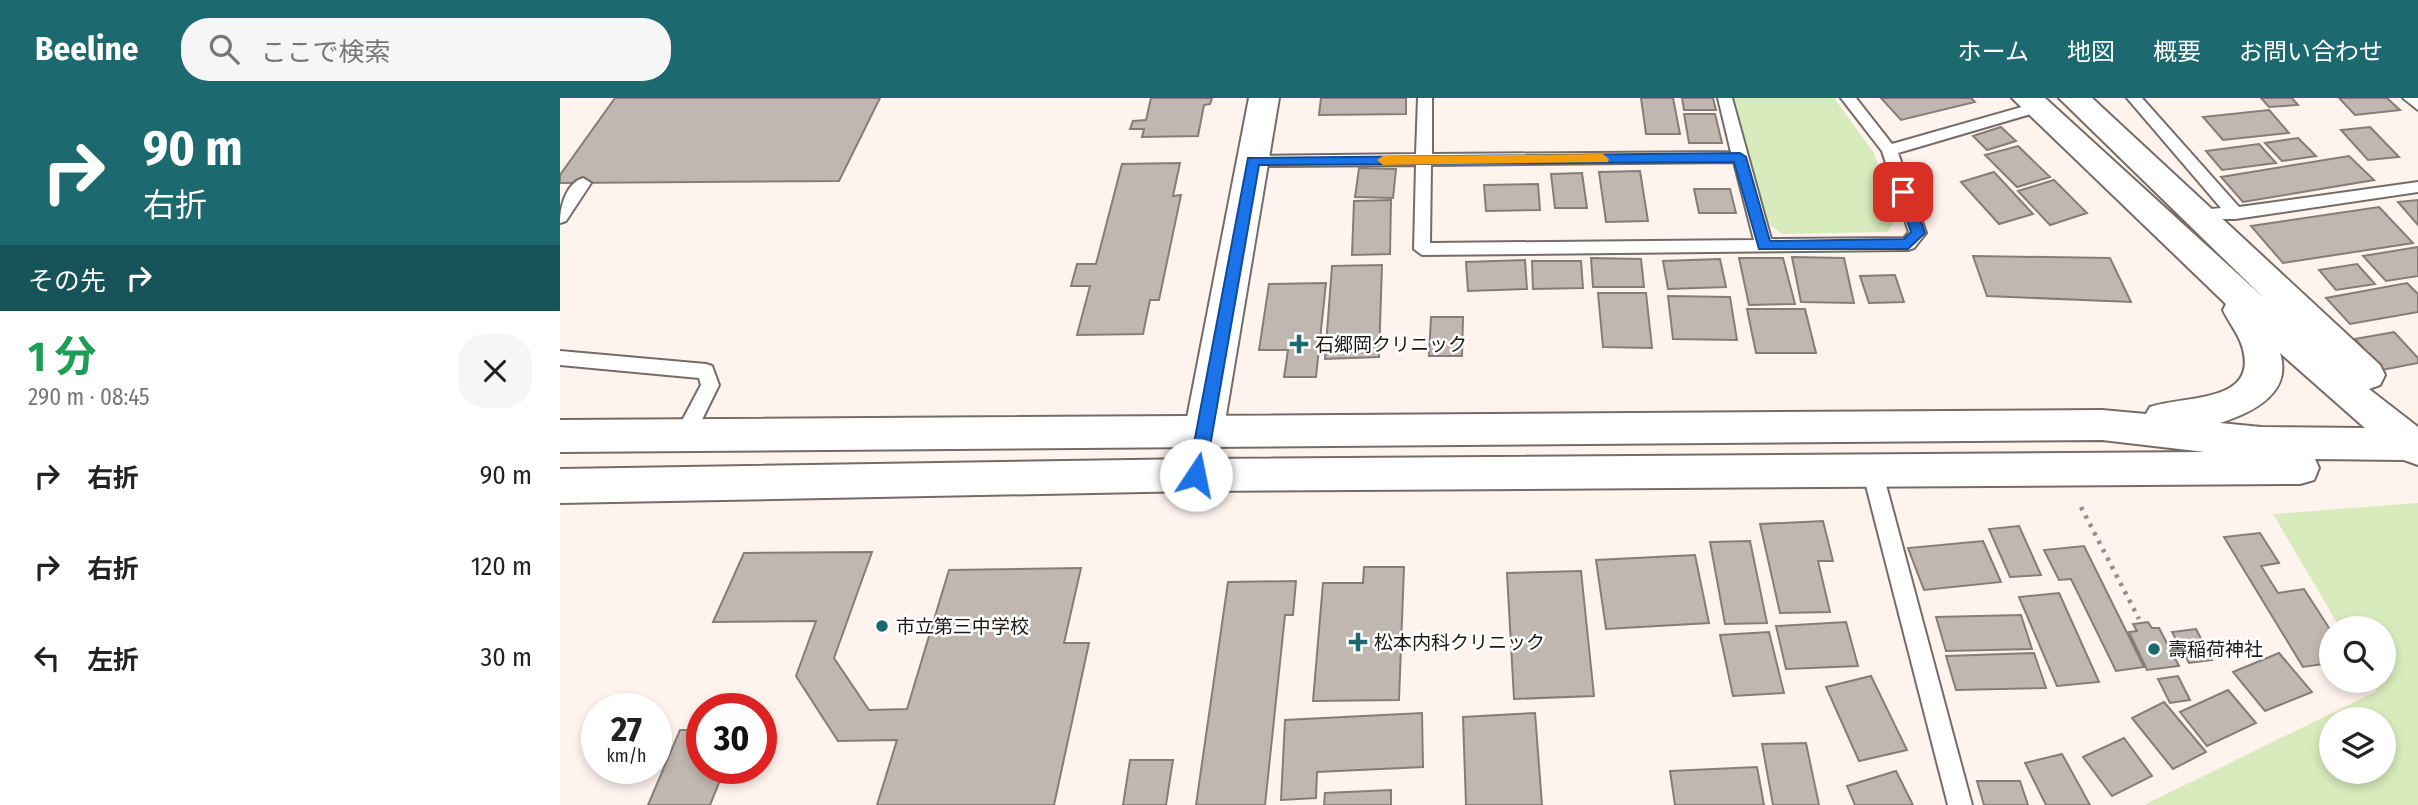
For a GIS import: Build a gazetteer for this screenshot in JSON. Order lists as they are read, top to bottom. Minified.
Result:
{"places":{"health":["石郷岡クリニック","松本内科クリニック"],"other":["市立第三中学校","壽稲荷神社"]},"page":{"header":"Beeline","search":"ここで検索","nav":["ホーム","地図","概要","お問い合わせ"],"turn":["90 m","右折"],"then":"その先","heading":["1 分","290 m · 08:45"],"list":[{"name":"右折","value":"90 m"},{"name":"右折","value":"120 m"},{"name":"左折","value":"30 m"}],"speed":"27 km/h","limit":"30"}}
